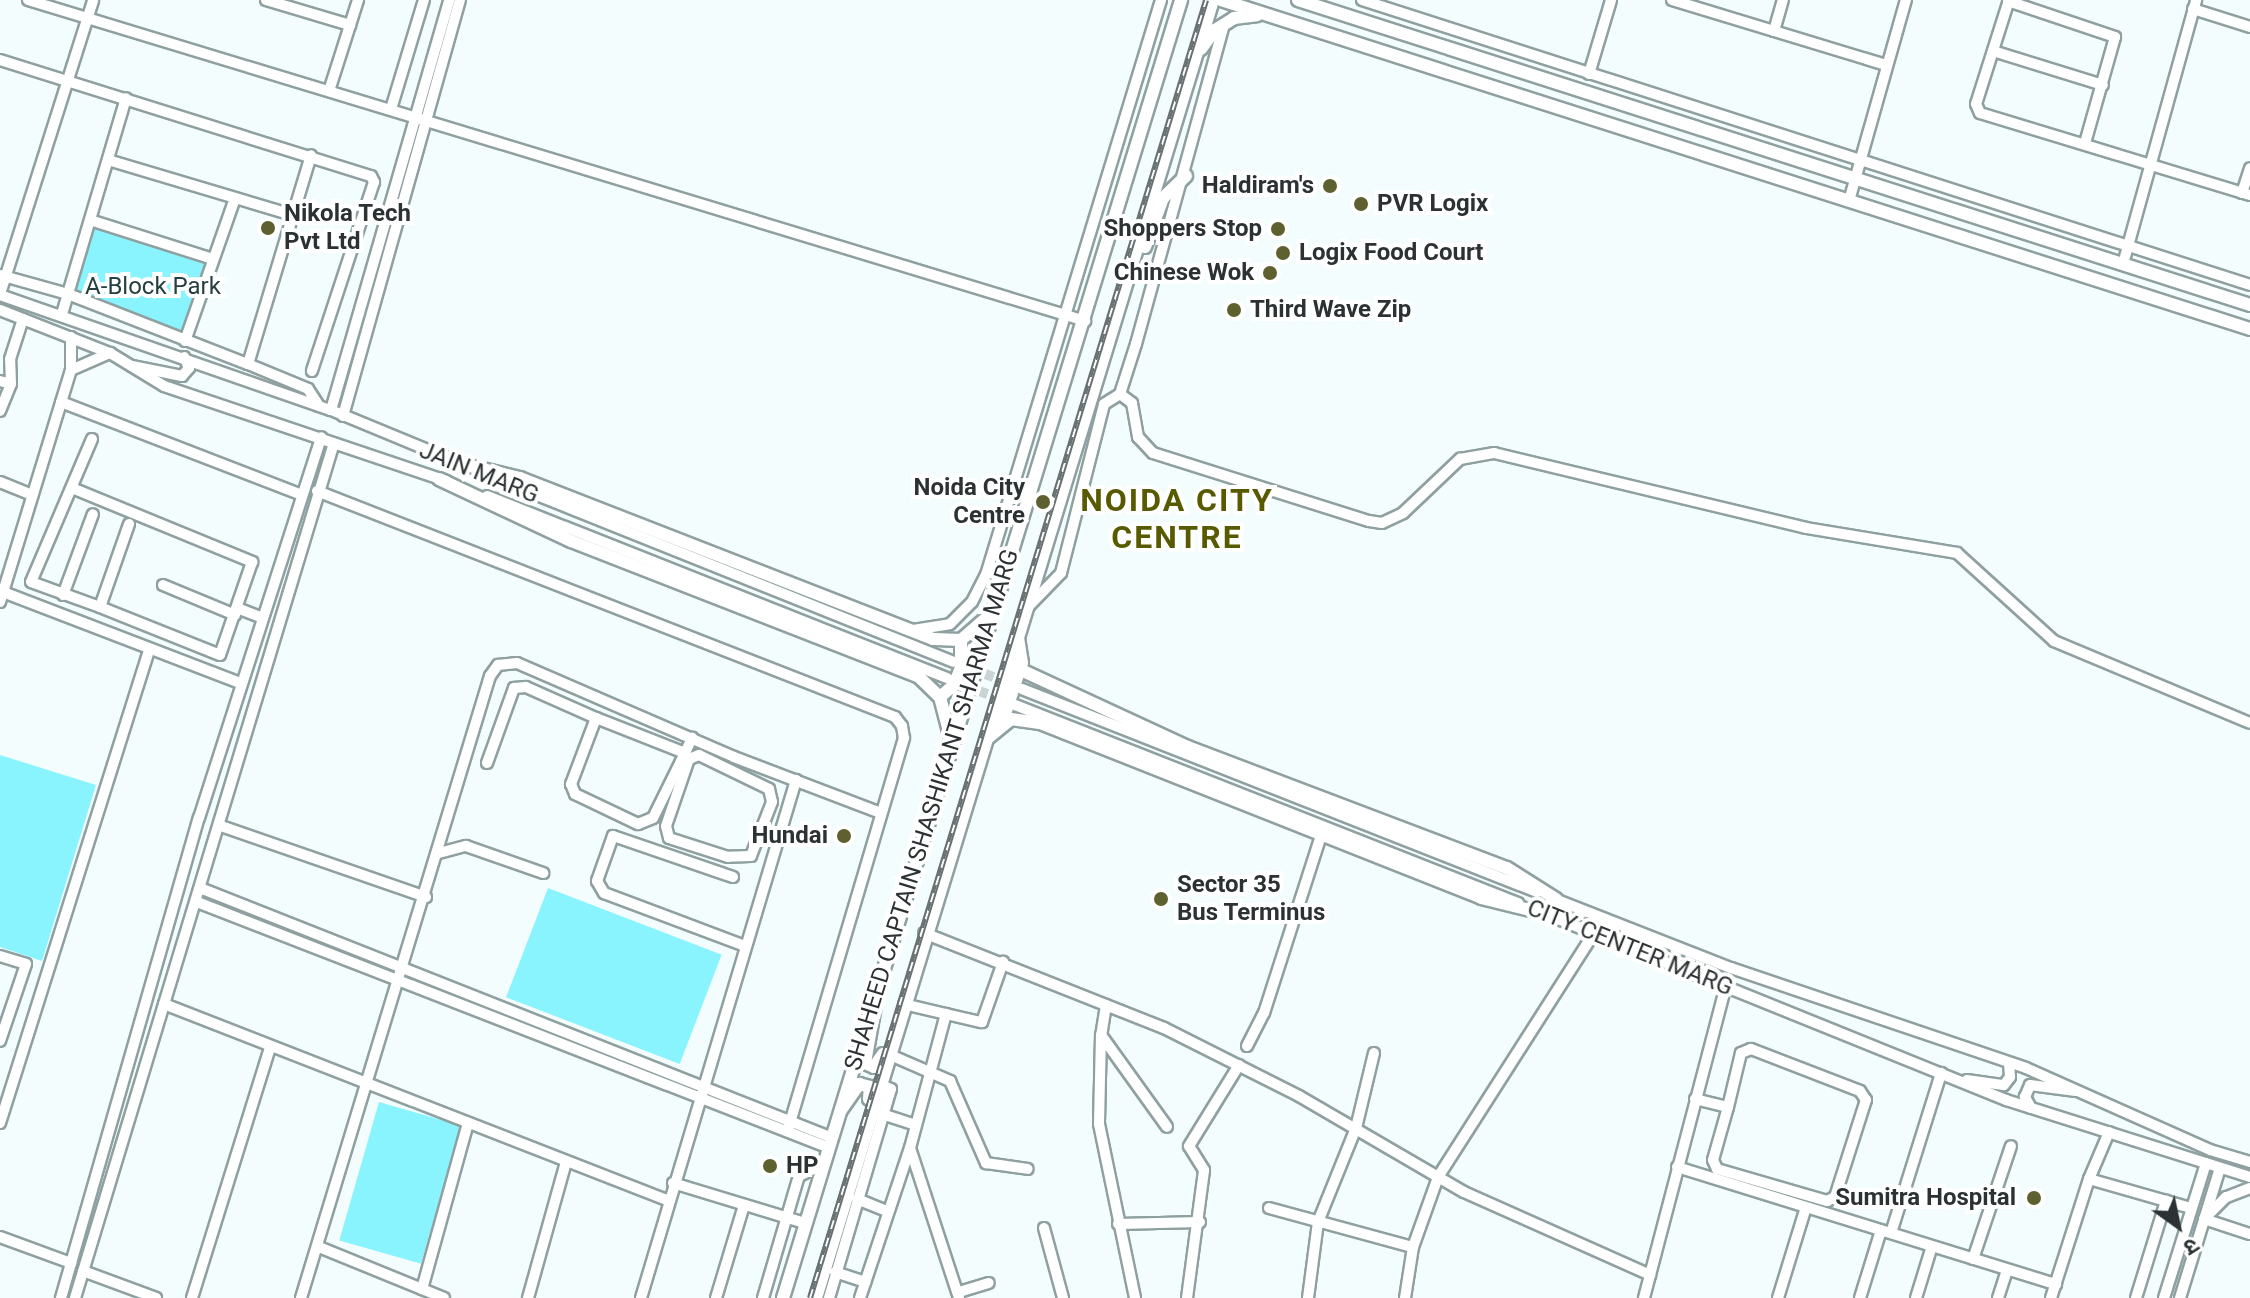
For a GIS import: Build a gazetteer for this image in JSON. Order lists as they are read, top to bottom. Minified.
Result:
{"streets":{"main road":["SHAHEED CAPTAIN SHASHIKANT SHARMA MARG"],"street":["JAIN MARG","CITY CENTER MARG"]},"districts":["NOIDA CITY CENTRE"],"parks":["A-Block Park"],"places":["Haldiram's","PVR Logix","Nikola Tech Pvt Ltd","Shoppers Stop","Logix Food Court","Chinese Wok","Third Wave Zip","Noida City Centre","Hundai","Sector 35 Bus Terminus","HP","Sumitra Hospital"],"north":"bottom right"}
